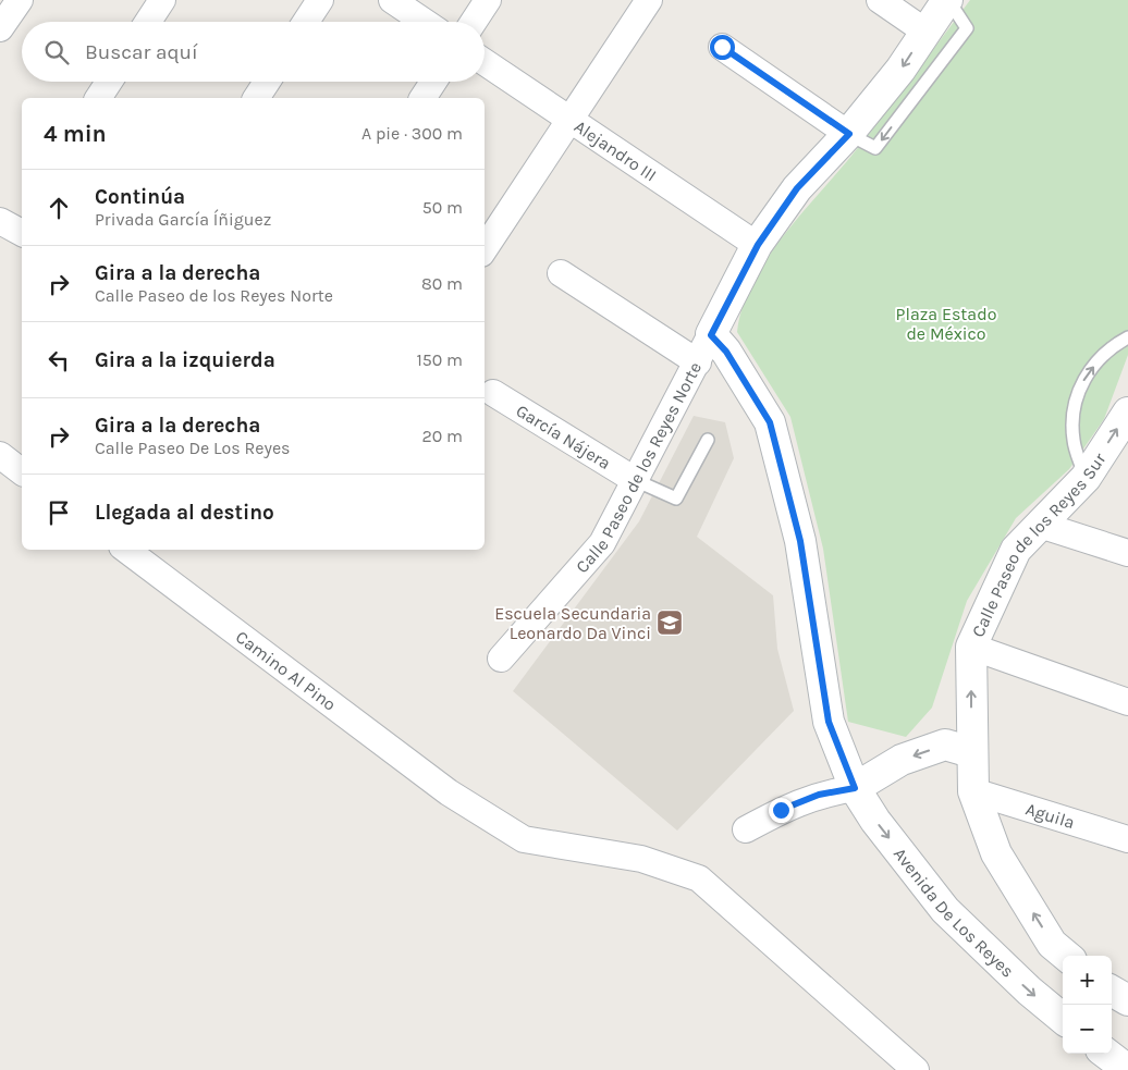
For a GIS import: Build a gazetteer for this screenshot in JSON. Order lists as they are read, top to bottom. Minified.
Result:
{"streets":{"street":["Alejandro III","García Nájera","Calle Paseo de los Reyes Norte","Calle Paseo de los Reyes Sur","Camino Al Pino","Aguila","Avenida De Los Reyes"]},"crossings":[["Alejandro III","Calle Paseo de los Reyes Norte"],["García Nájera","Calle Paseo de los Reyes Norte"],["Calle Paseo de los Reyes Norte","Avenida De Los Reyes"],["Calle Paseo de los Reyes Sur","Aguila"]],"one_way":["Calle Paseo de los Reyes Sur","Avenida De Los Reyes"],"parks":["Plaza Estado de México"],"places":{"school or university":["Escuela Secundaria Leonardo Da Vinci"]},"page":{"search":"Buscar aquí","heading":["4 min","A pie · 300 m"],"list":[["Continúa","Privada García Íñiguez","50 m"],["Gira a la derecha","Calle Paseo de los Reyes Norte","80 m"],["Gira a la izquierda","150 m"],["Gira a la derecha","Calle Paseo De Los Reyes","20 m"],"Llegada al destino"],"map_buttons":["+","−"]}}
